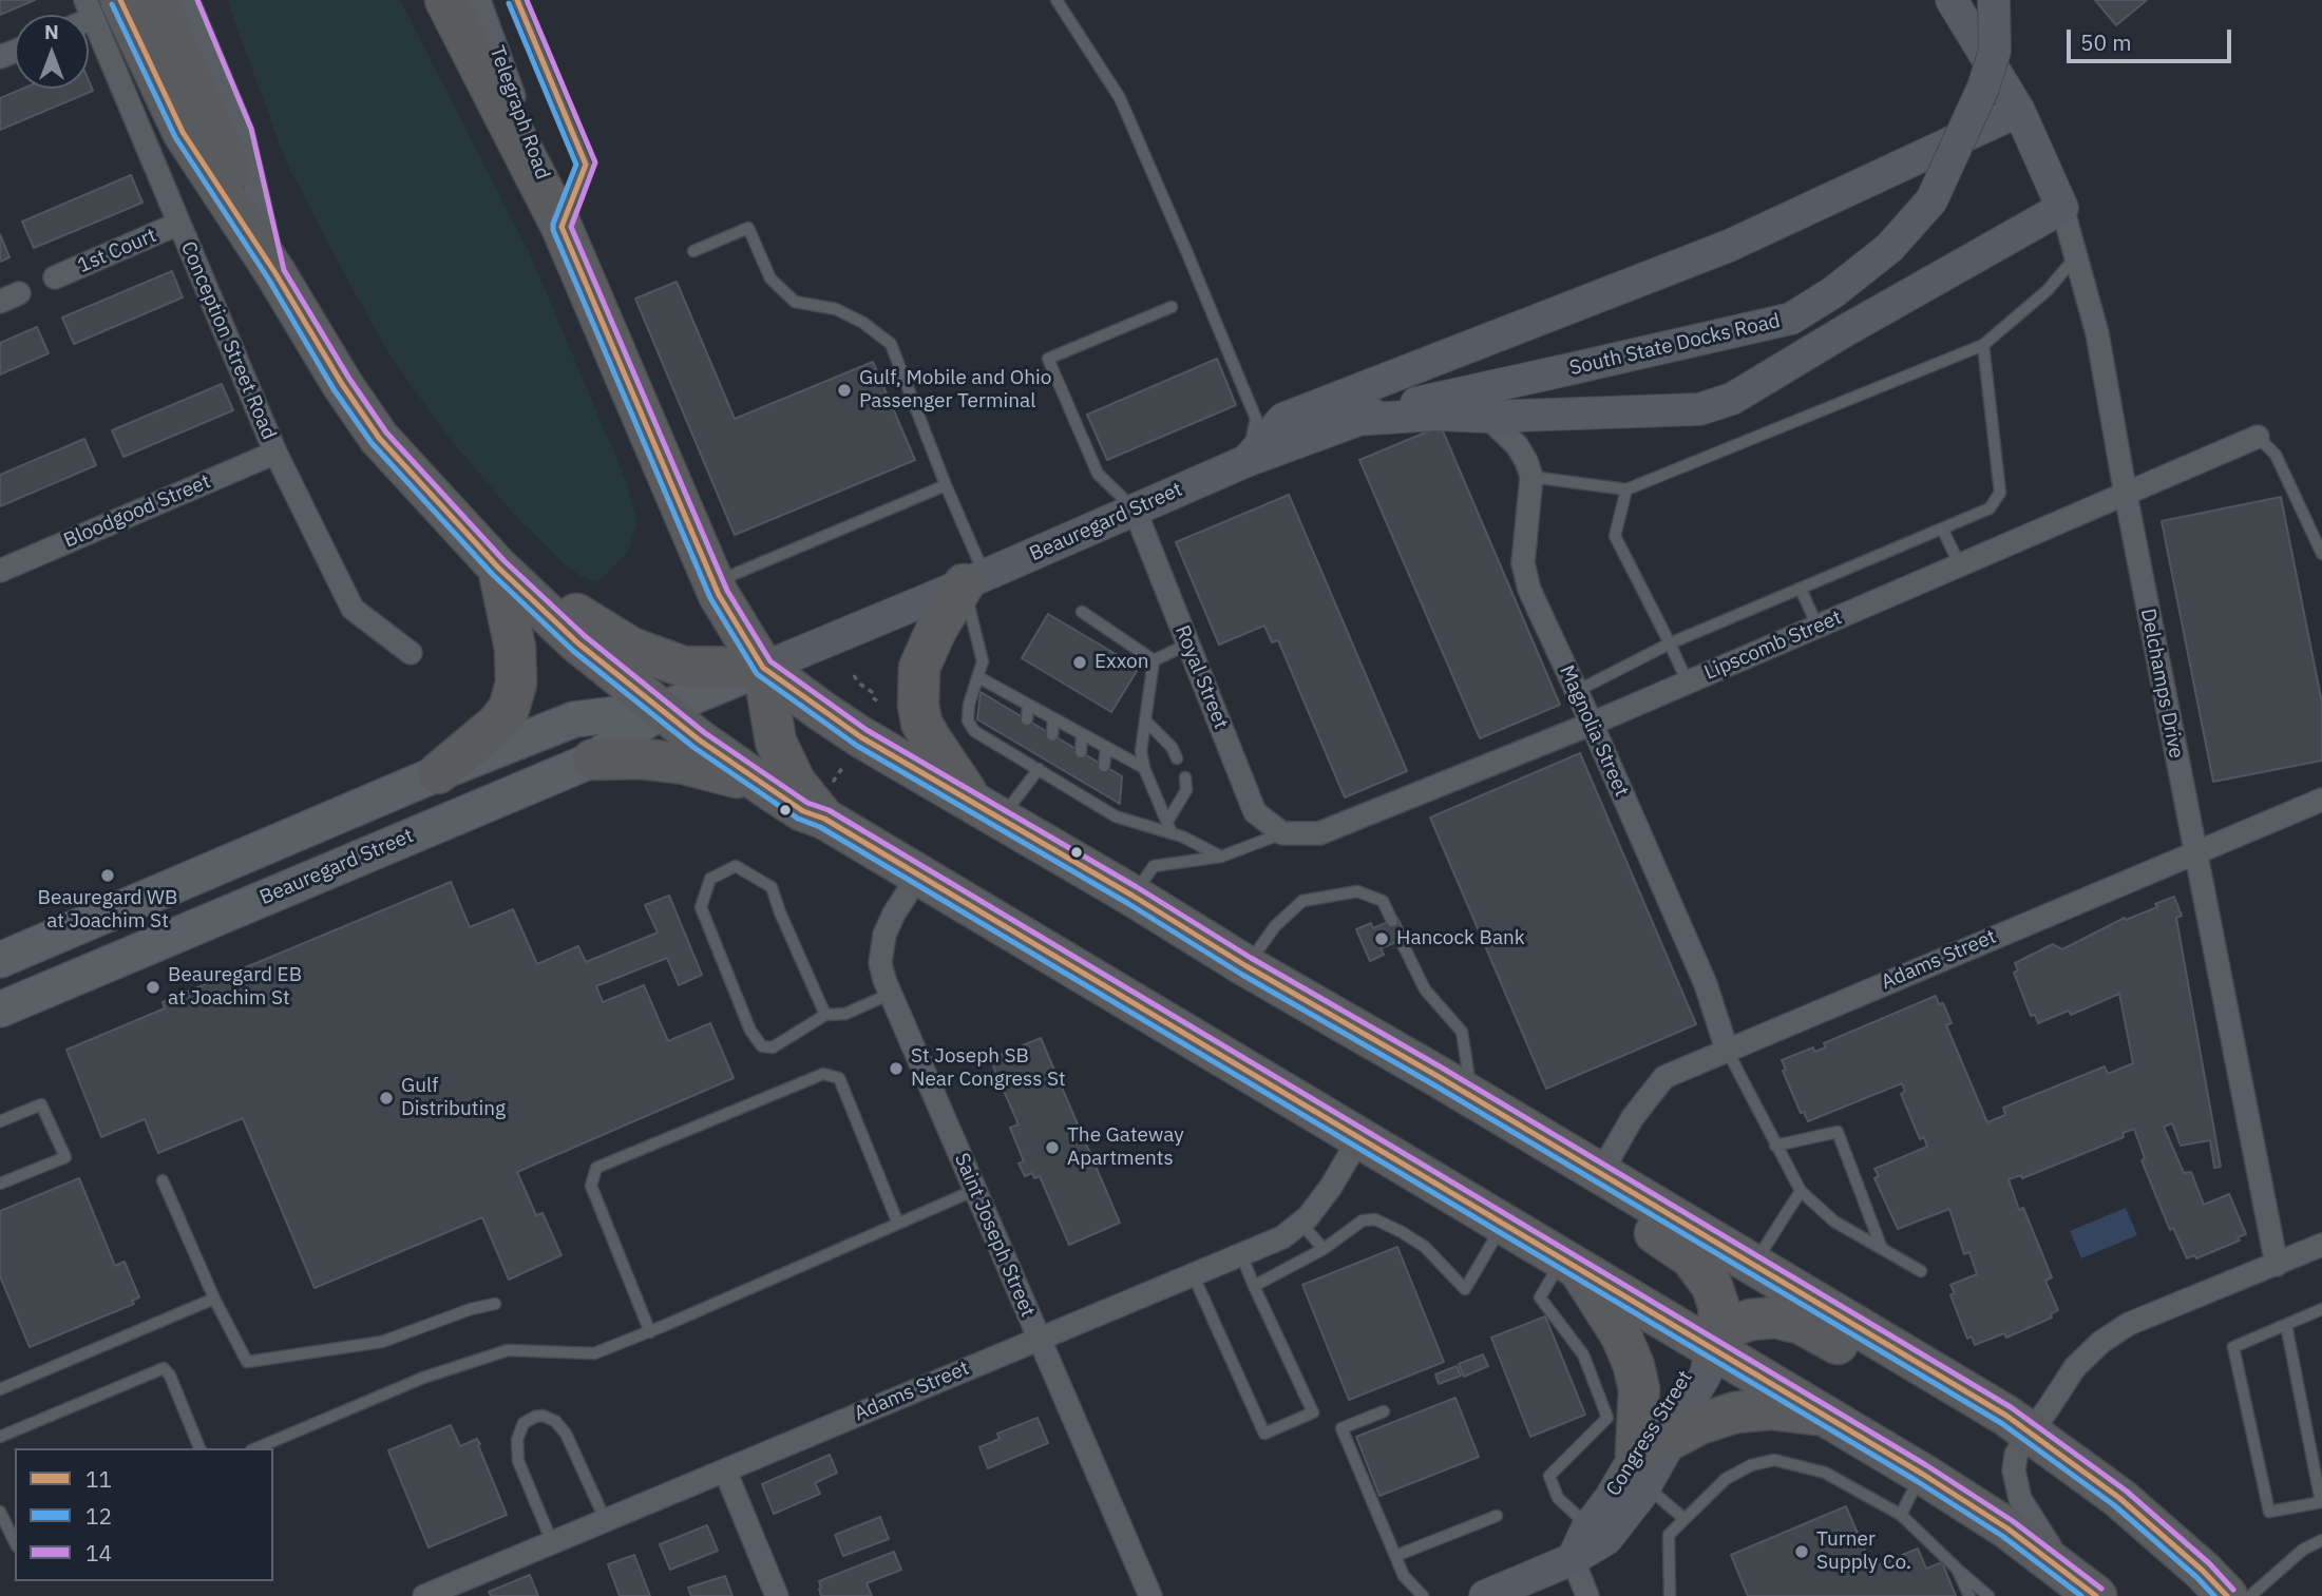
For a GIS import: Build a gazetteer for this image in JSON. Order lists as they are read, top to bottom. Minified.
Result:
{"streets":{"highway":["Telegraph Road"],"main road":["Beauregard Street"],"street":["1st Court","Conception Street Road","South State Docks Road","Bloodgood Street","Lipscomb Street","Royal Street","Delchamps Drive","Magnolia Street","Adams Street","Saint Joseph Street","Congress Street"]},"crossings":[["Telegraph Road","Beauregard Street"],["1st Court","Conception Street Road"],["Conception Street Road","Bloodgood Street"],["South State Docks Road","Beauregard Street"],["Beauregard Street","Royal Street"],["Lipscomb Street","Royal Street"],["Lipscomb Street","Delchamps Drive"],["Lipscomb Street","Magnolia Street"],["Delchamps Drive","Adams Street"],["Magnolia Street","Adams Street"],["Adams Street","Saint Joseph Street"]],"places":["Gulf, Mobile and Ohio Passenger Terminal","Exxon","Beauregard WB at Joachim St","Hancock Bank","Beauregard EB at Joachim St","St Joseph SB Near Congress St","Gulf Distributing","The Gateway Apartments","Turner Supply Co."],"lines":["transit line 11","transit line 14","transit line 12"],"legend":["11","12","14"],"scale_bar":"50 m","north":"top"}
